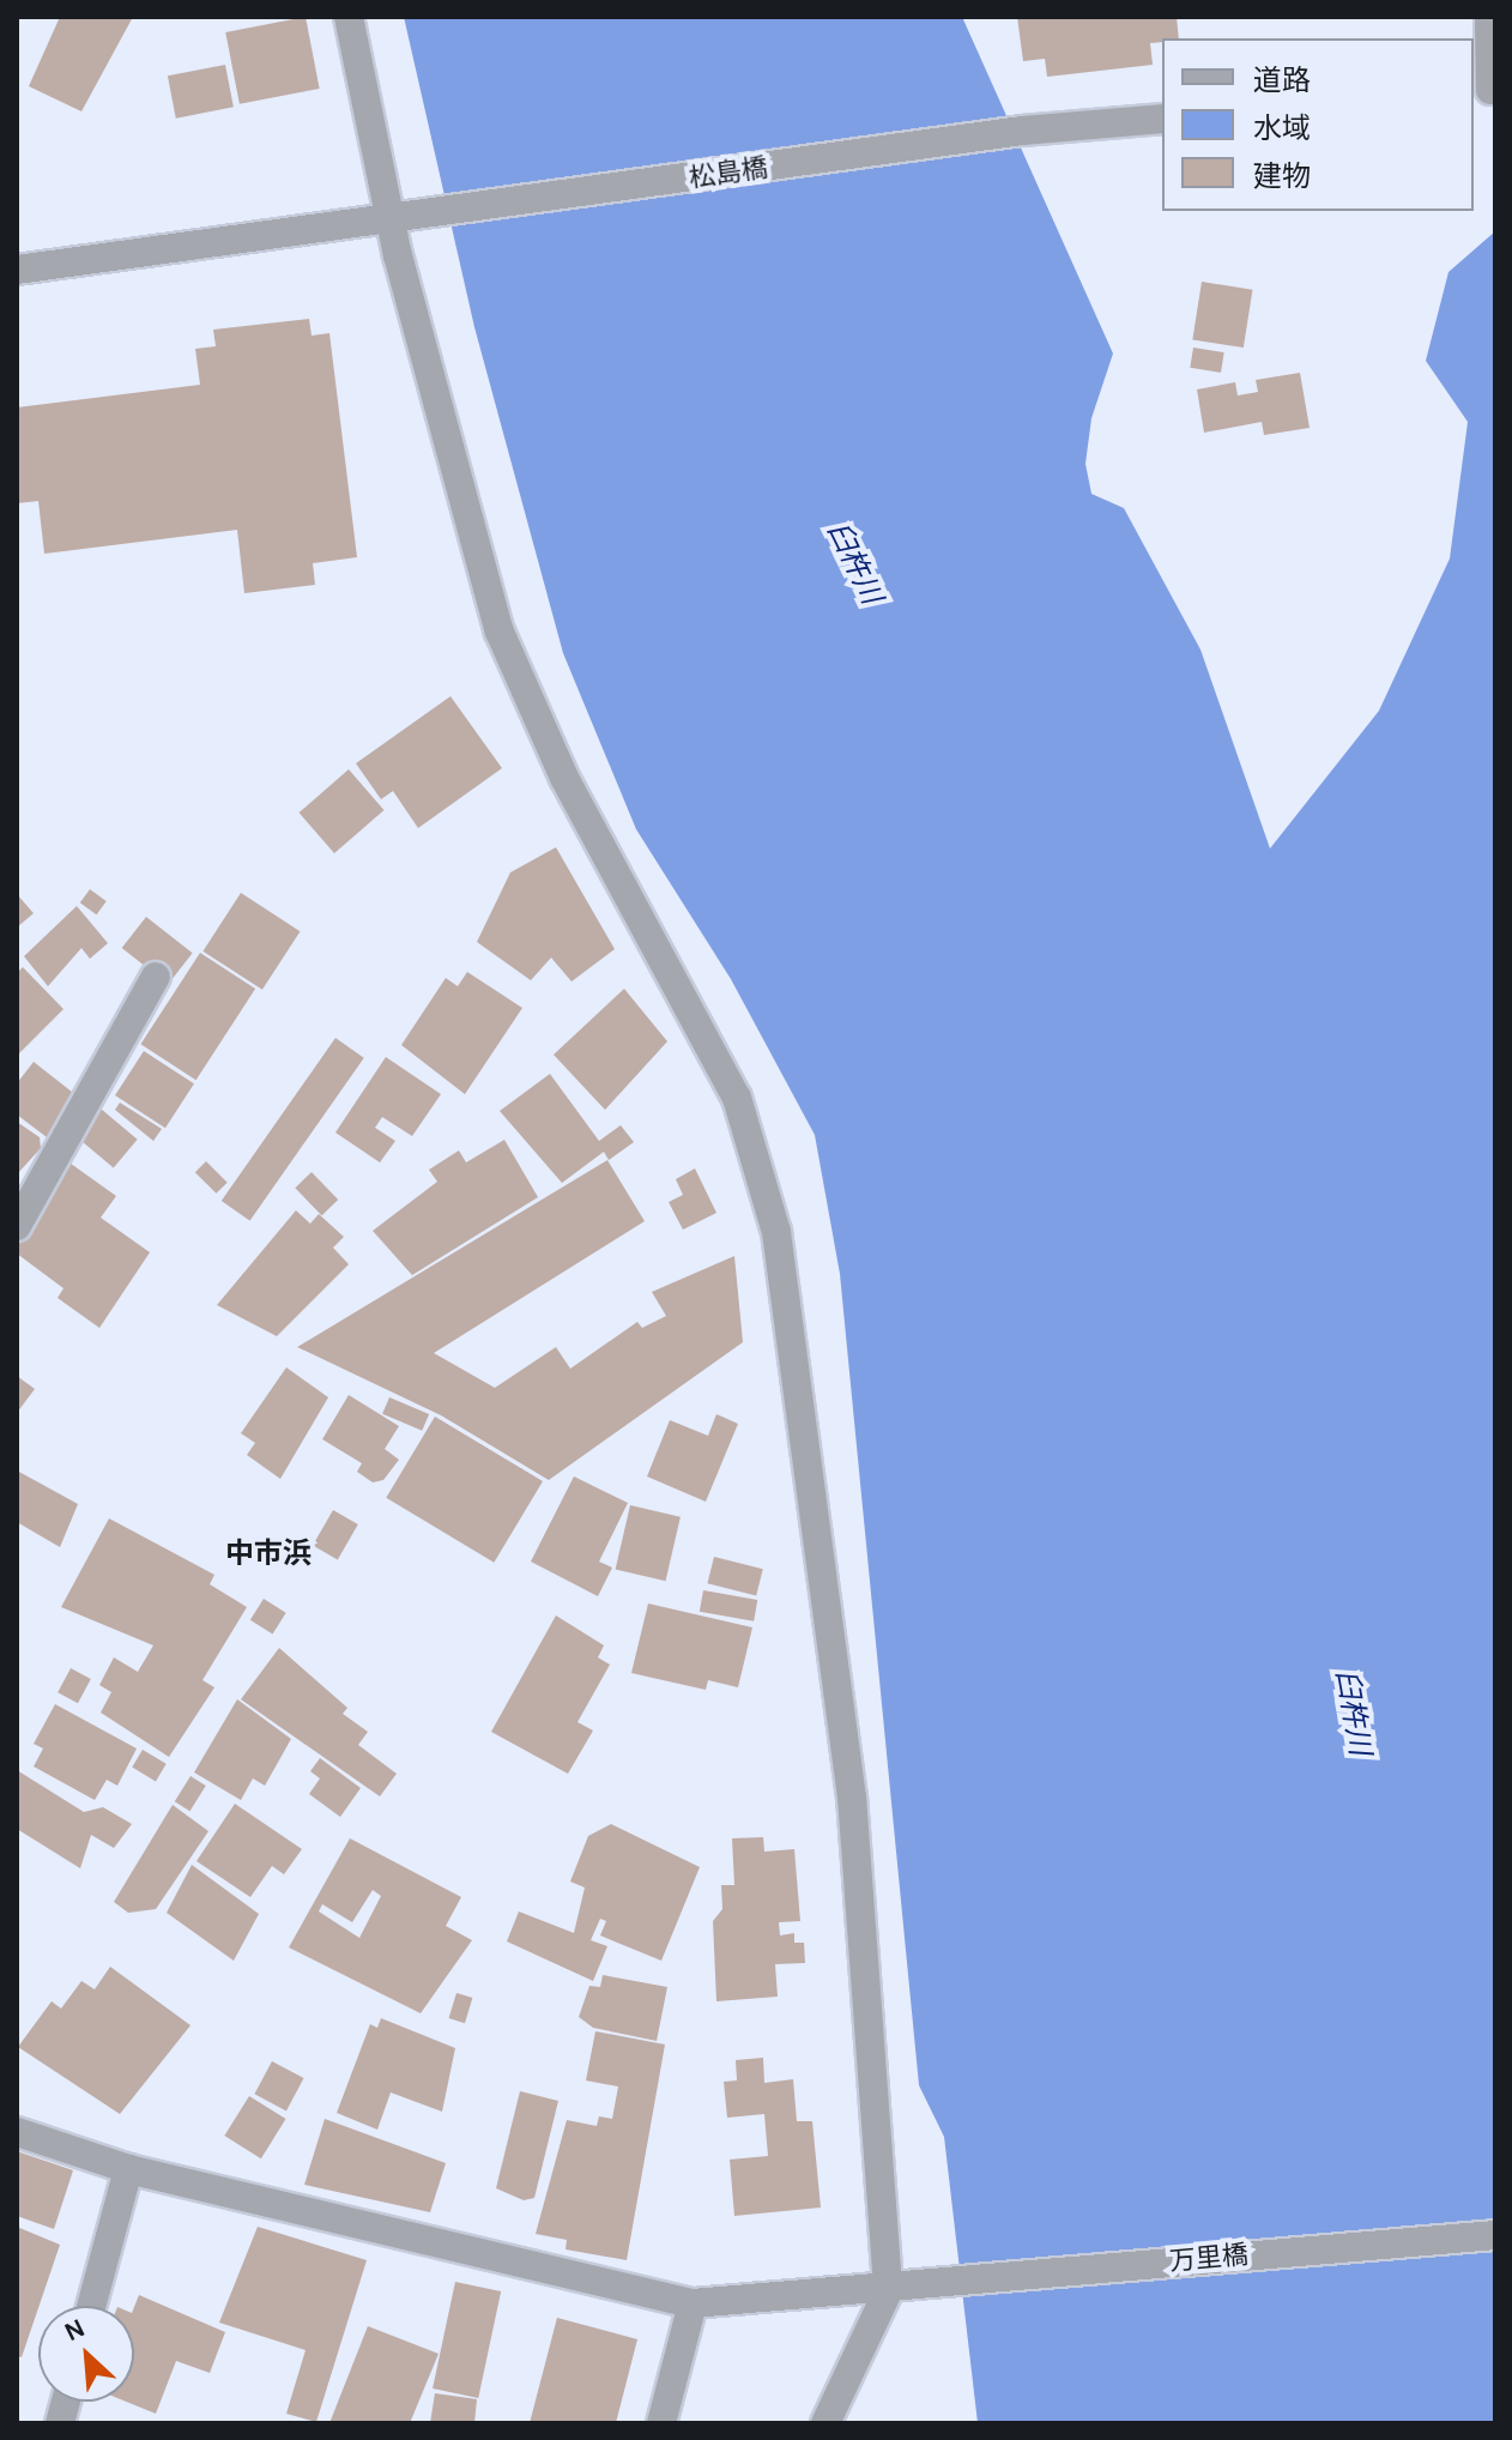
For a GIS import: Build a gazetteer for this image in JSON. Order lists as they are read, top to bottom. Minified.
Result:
{"streets":{"street":["松島橋","万里橋"]},"districts":["中市浜"],"water":["臼杵川"],"legend":["道路","水域","建物"],"north":"top left"}
